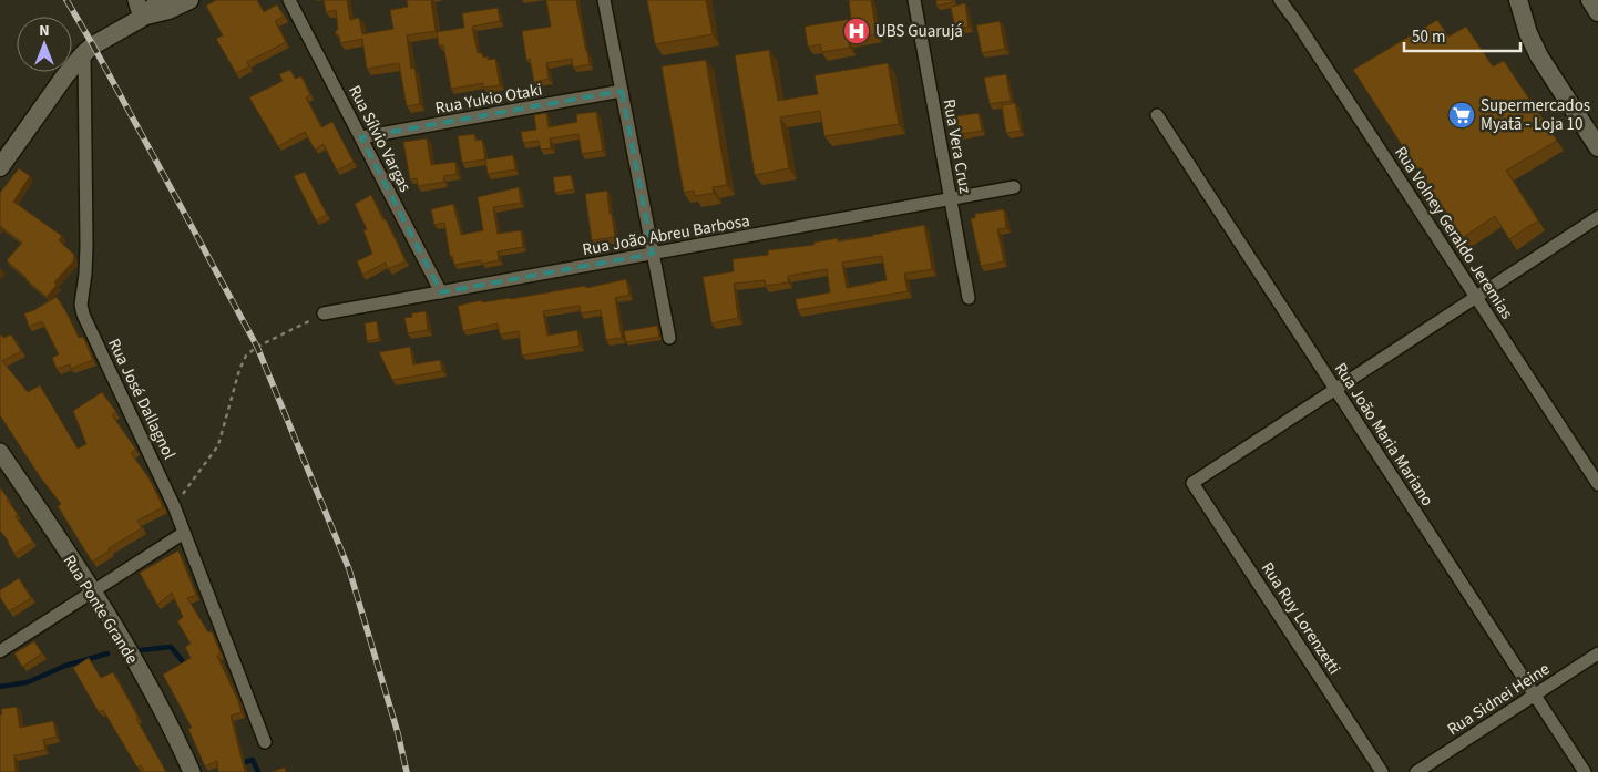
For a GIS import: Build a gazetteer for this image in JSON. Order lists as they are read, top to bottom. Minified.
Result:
{"streets":{"street":["Rua Yukio Otaki","Rua Sílvio Vargas","Rua Vera Cruz","Rua Volney Geraldo Jeremias","Rua João Abreu Barbosa","Rua José Dallagnol","Rua João Maria Mariano","Rua Ponte Grande","Rua Ruy Lorenzetti","Rua Sidnei Heine"]},"crossings":[["Rua Yukio Otaki","Rua Sílvio Vargas"],["Rua Sílvio Vargas","Rua João Abreu Barbosa"],["Rua Vera Cruz","Rua João Abreu Barbosa"],["Rua João Maria Mariano","Rua Ruy Lorenzetti"],["Rua João Maria Mariano","Rua Sidnei Heine"]],"places":{"hospital":["UBS Guarujá"],"supermarket":["Supermercados Myatã - Loja 10"]},"scale_bar":"50 m","north":"top"}
